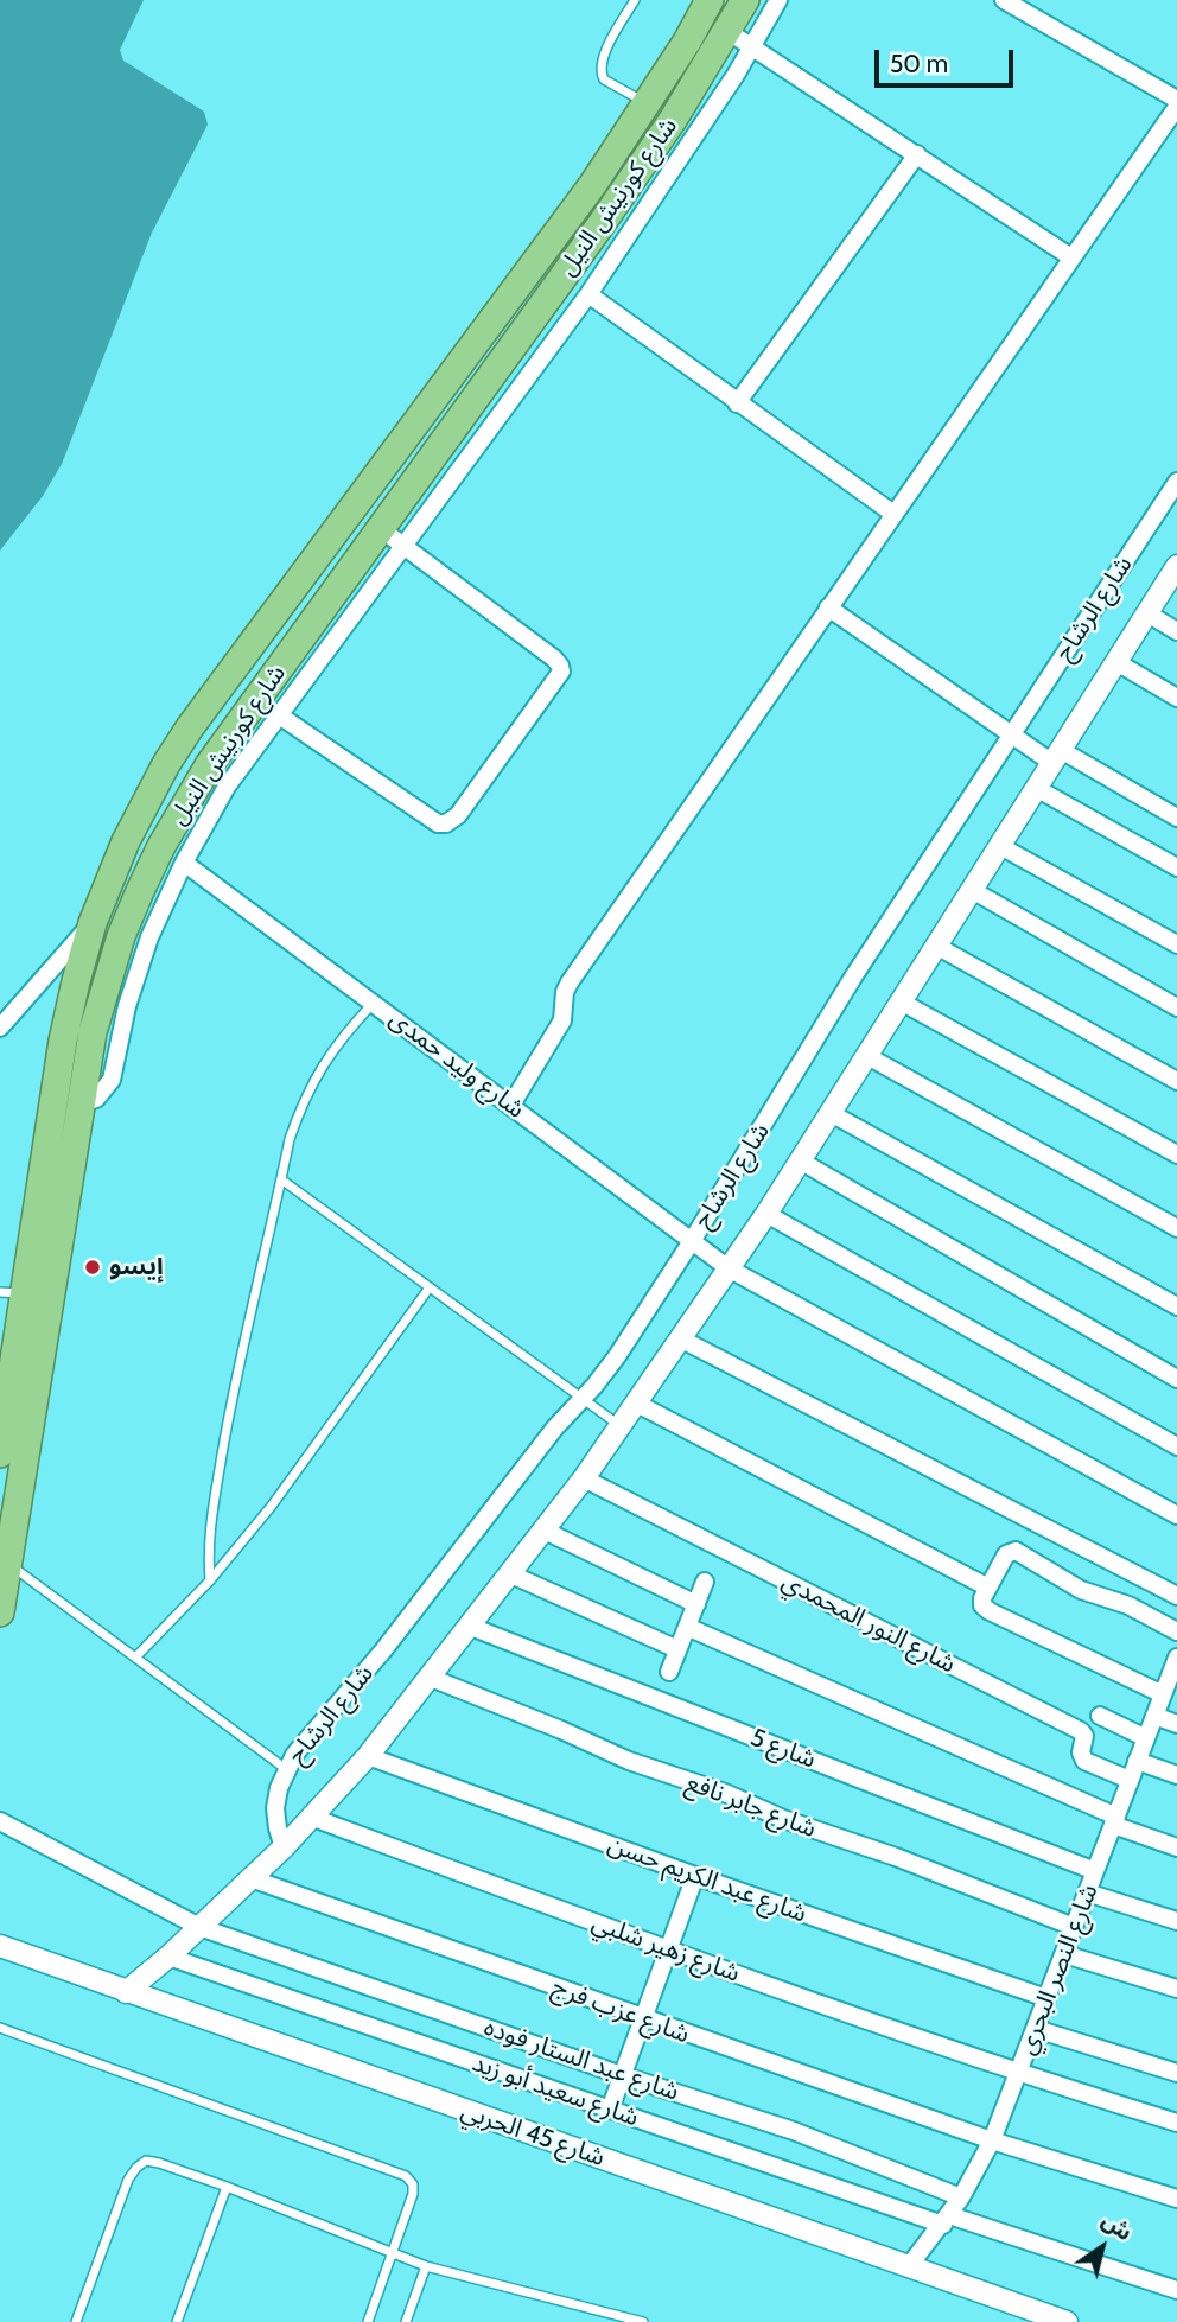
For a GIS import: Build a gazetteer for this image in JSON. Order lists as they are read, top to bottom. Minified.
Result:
{"streets":{"highway":["شارع كورنيش النيل"],"street":["شارع الرشاح","شارع وليد حمدى","شارع النور المحمدي","شارع 5","شارع جابر نافع","شارع عبد الكريم حسن","شارع زهير شلبي","شارع النصر البحري","شارع عزب فرج","شارع عبد الستار فوده","شارع سعيد أبو زيد","شارع 45 الحربي"]},"crossings":[["شارع الرشاح","شارع وليد حمدى"],["شارع الرشاح","شارع النور المحمدي"],["شارع الرشاح","شارع 5"],["شارع الرشاح","شارع جابر نافع"],["شارع الرشاح","شارع عبد الكريم حسن"],["شارع الرشاح","شارع زهير شلبي"],["شارع الرشاح","شارع عزب فرج"],["شارع الرشاح","شارع عبد الستار فوده"],["شارع الرشاح","شارع سعيد أبو زيد"],["شارع الرشاح","شارع 45 الحربي"],["شارع النور المحمدي","شارع النصر البحري"],["شارع 5","شارع النصر البحري"],["شارع جابر نافع","شارع النصر البحري"],["شارع عبد الكريم حسن","شارع النصر البحري"],["شارع زهير شلبي","شارع النصر البحري"],["شارع النصر البحري","شارع عزب فرج"],["شارع النصر البحري","شارع عبد الستار فوده"],["شارع النصر البحري","شارع سعيد أبو زيد"],["شارع النصر البحري","شارع 45 الحربي"]],"places":["إيسو"],"scale_bar":"50 m","north":"top right"}
